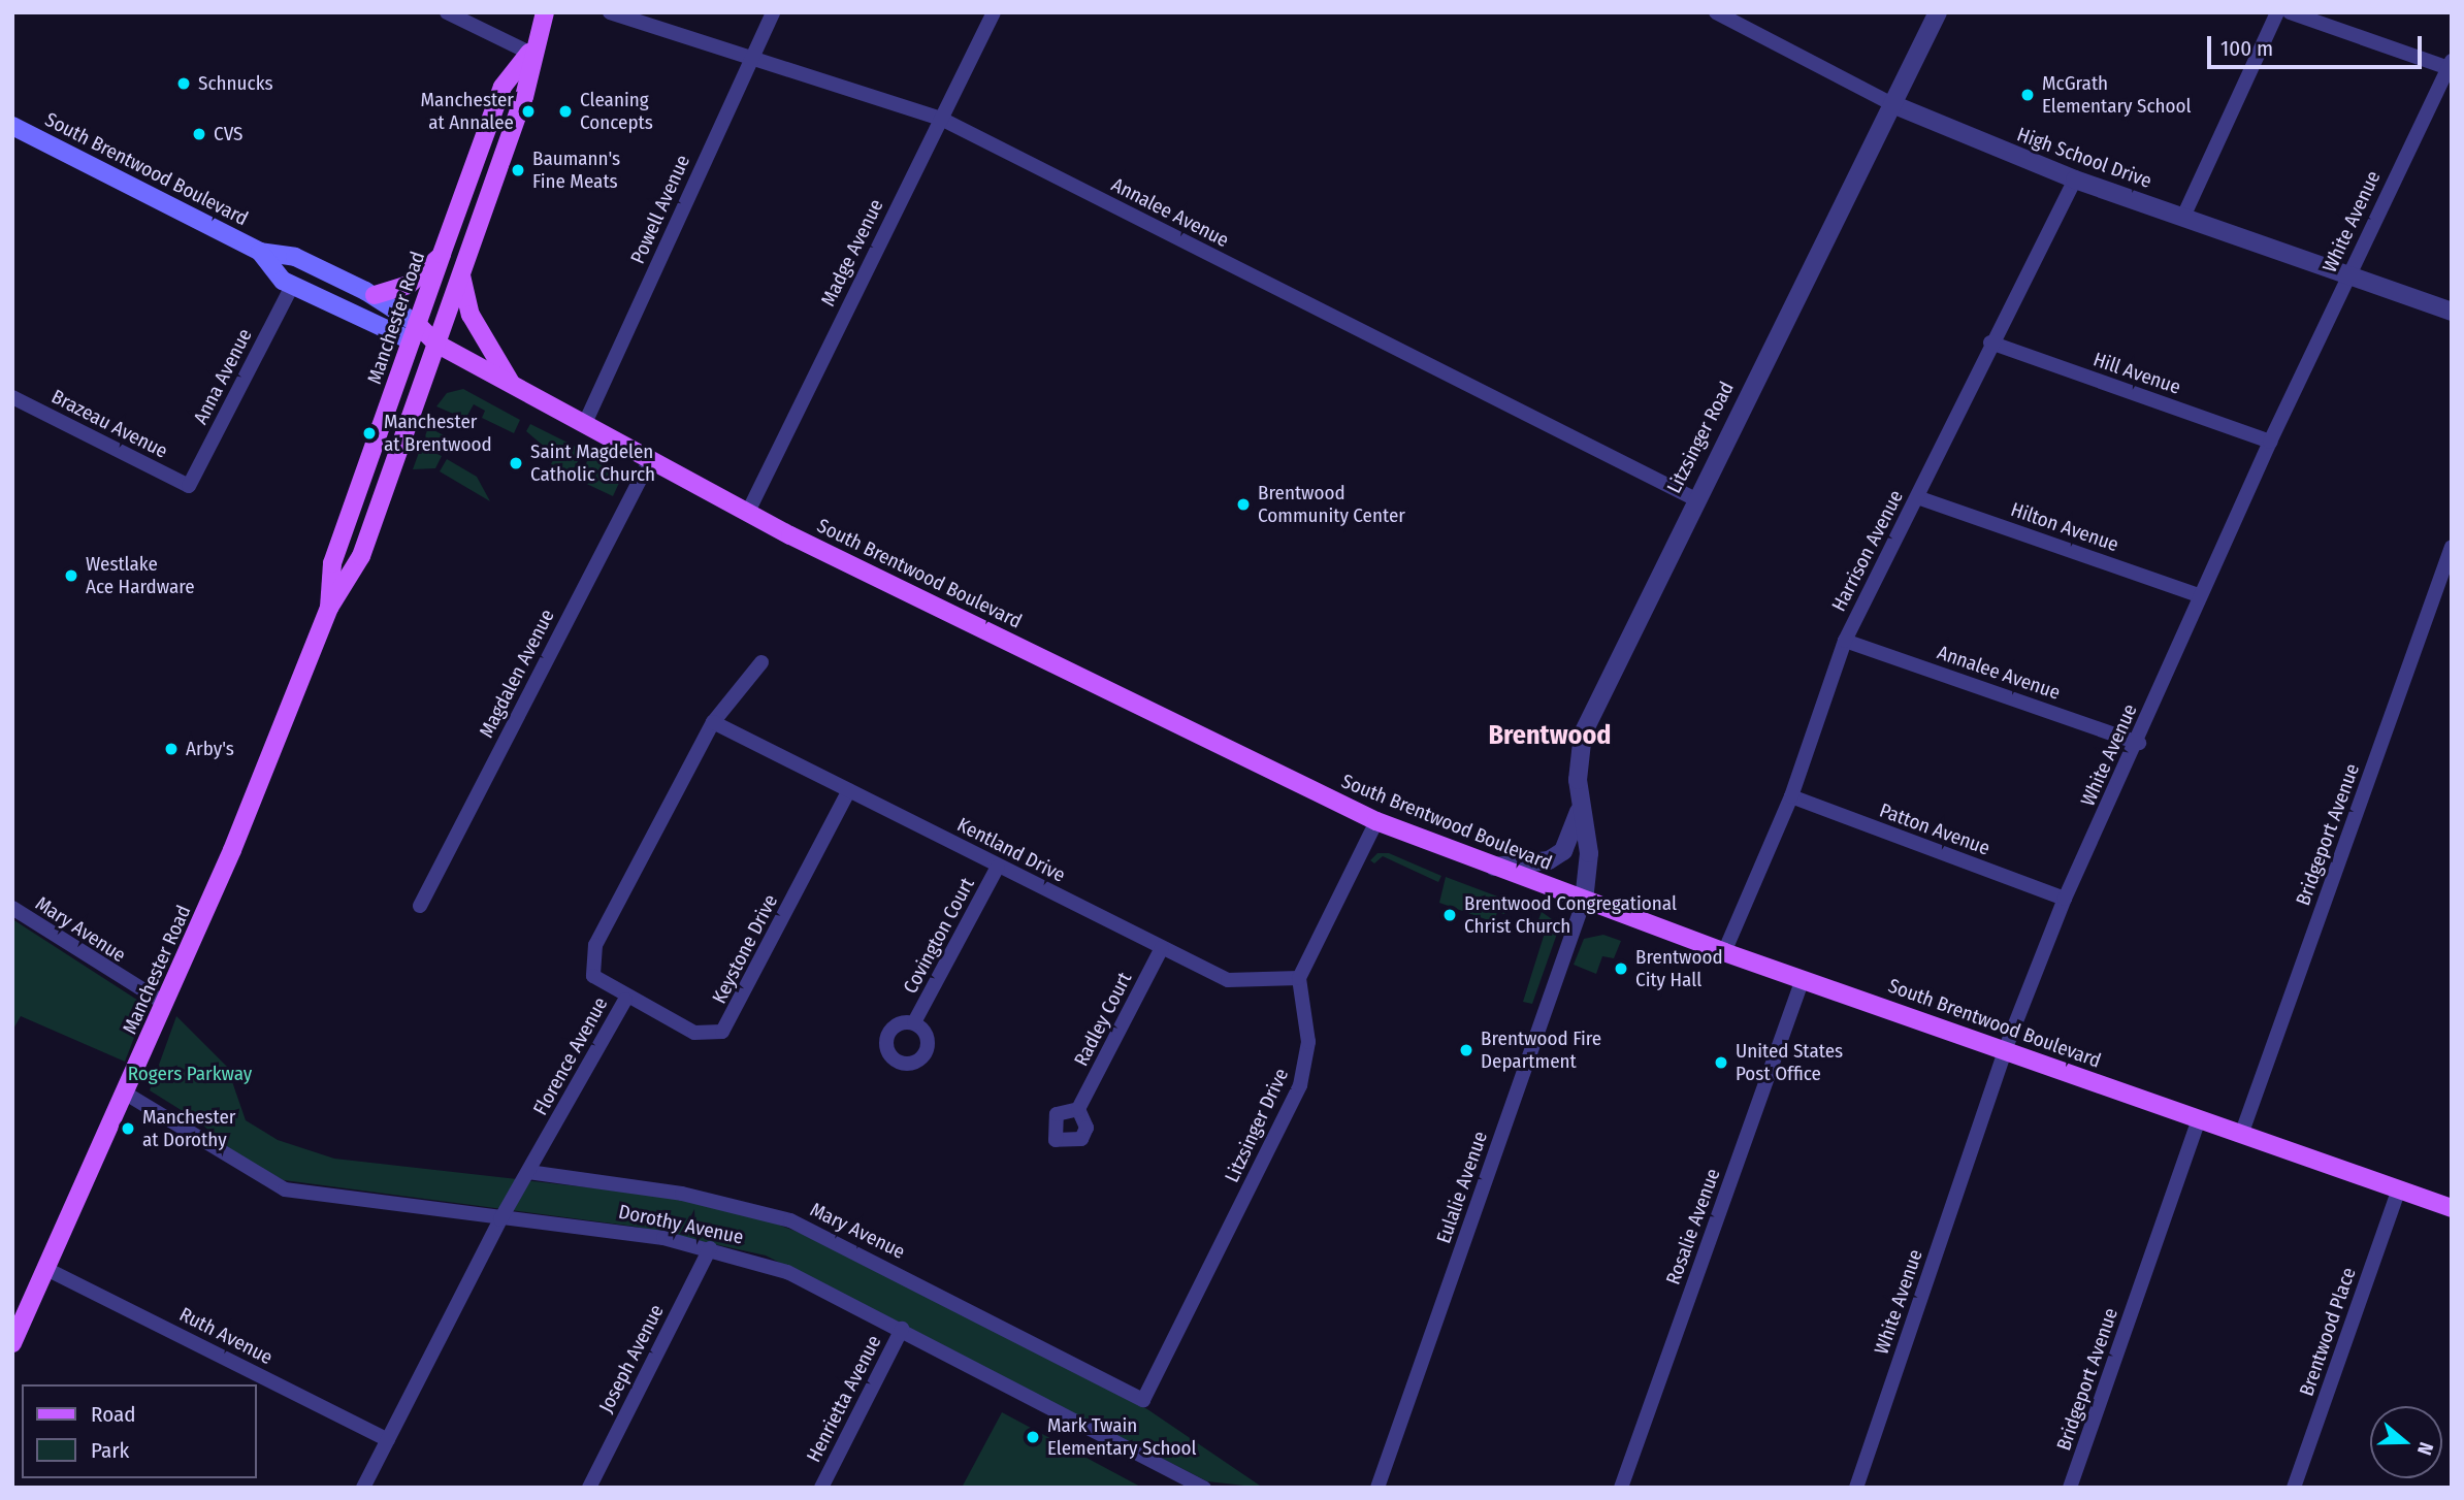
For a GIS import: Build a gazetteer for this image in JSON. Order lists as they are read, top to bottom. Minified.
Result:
{"streets":{"main road":["South Brentwood Boulevard","Manchester Road"],"street":["High School Drive","Powell Avenue","Annalee Avenue","White Avenue","Madge Avenue","Hill Avenue","Anna Avenue","Brazeau Avenue","Litzsinger Road","Hilton Avenue","Harrison Avenue","Magdalen Avenue","Patton Avenue","Bridgeport Avenue","Kentland Drive","Mary Avenue","Covington Court","Keystone Drive","Radley Court","Florence Avenue","Litzsinger Drive","Eulalie Avenue","Dorothy Avenue","Rosalie Avenue","Brentwood Place","Ruth Avenue","Joseph Avenue","Henrietta Avenue"]},"crossings":[["High School Drive","White Avenue"],["High School Drive","Litzsinger Road"],["High School Drive","Harrison Avenue"],["South Brentwood Boulevard","Powell Avenue"],["South Brentwood Boulevard","White Avenue"],["South Brentwood Boulevard","Madge Avenue"],["South Brentwood Boulevard","Manchester Road"],["South Brentwood Boulevard","Anna Avenue"],["South Brentwood Boulevard","Litzsinger Road"],["South Brentwood Boulevard","Harrison Avenue"],["South Brentwood Boulevard","Magdalen Avenue"],["South Brentwood Boulevard","Bridgeport Avenue"],["South Brentwood Boulevard","Eulalie Avenue"],["South Brentwood Boulevard","Rosalie Avenue"],["South Brentwood Boulevard","Brentwood Place"],["Powell Avenue","Annalee Avenue"],["Annalee Avenue","White Avenue"],["Annalee Avenue","Madge Avenue"],["Annalee Avenue","Litzsinger Road"],["Annalee Avenue","Harrison Avenue"],["White Avenue","Hill Avenue"],["White Avenue","Hilton Avenue"],["White Avenue","Patton Avenue"],["Manchester Road","Mary Avenue"],["Manchester Road","Dorothy Avenue"],["Manchester Road","Ruth Avenue"],["Hill Avenue","Harrison Avenue"],["Anna Avenue","Brazeau Avenue"],["Litzsinger Road","Eulalie Avenue"],["Hilton Avenue","Harrison Avenue"],["Harrison Avenue","Patton Avenue"],["Kentland Drive","Covington Court"],["Kentland Drive","Keystone Drive"],["Kentland Drive","Radley Court"],["Kentland Drive","Florence Avenue"],["Kentland Drive","Litzsinger Drive"],["Mary Avenue","Florence Avenue"],["Mary Avenue","Litzsinger Drive"],["Keystone Drive","Florence Avenue"],["Florence Avenue","Dorothy Avenue"],["Florence Avenue","Ruth Avenue"],["Dorothy Avenue","Joseph Avenue"],["Dorothy Avenue","Henrietta Avenue"]],"districts":["Brentwood"],"parks":["Rogers Parkway"],"places":["Schnucks","McGrath Elementary School","Manchester at Annalee","Cleaning Concepts","CVS","Baumann's Fine Meats","Manchester at Brentwood","Saint Magdelen Catholic Church","Brentwood Community Center","Westlake Ace Hardware","Arby's","Brentwood Congregational Christ Church","Brentwood City Hall","Brentwood Fire Department","United States Post Office","Manchester at Dorothy","Mark Twain Elementary School"],"legend":["Road","Park"],"scale_bar":"100 m","north":"right"}
